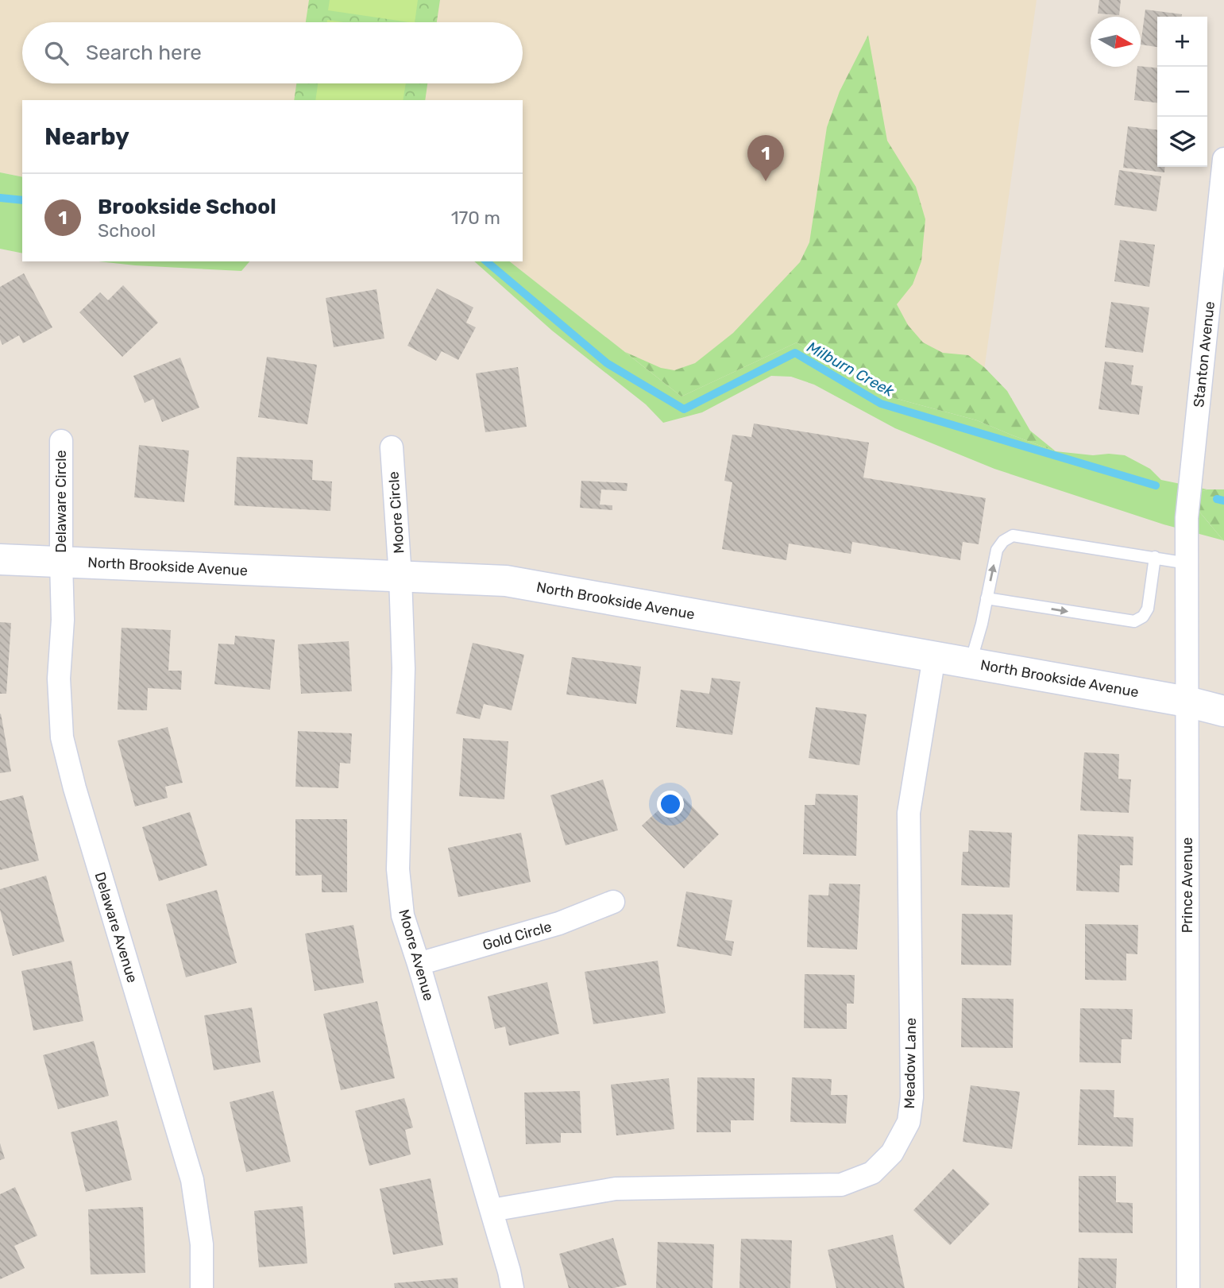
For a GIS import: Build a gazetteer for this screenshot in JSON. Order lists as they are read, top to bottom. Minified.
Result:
{"streets":{"main road":["North Brookside Avenue"],"street":["Stanton Avenue","Delaware Circle","Moore Circle","Prince Avenue","Delaware Avenue","Gold Circle","Moore Avenue","Meadow Lane"]},"crossings":[["Stanton Avenue","Prince Avenue"],["Delaware Circle","North Brookside Avenue"],["Delaware Circle","Delaware Avenue"],["Moore Circle","North Brookside Avenue"],["Moore Circle","Moore Avenue"],["North Brookside Avenue","Prince Avenue"],["North Brookside Avenue","Delaware Avenue"],["North Brookside Avenue","Moore Avenue"],["North Brookside Avenue","Meadow Lane"],["Gold Circle","Moore Avenue"],["Moore Avenue","Meadow Lane"]],"water":["Milburn Creek"],"north":"right","page":{"map_buttons":["+","−"],"search":"Search here","heading":"Nearby","pins":"1","list":[{"mark":"1","name":"Brookside School","note":"School","value":"170 m"}]}}
